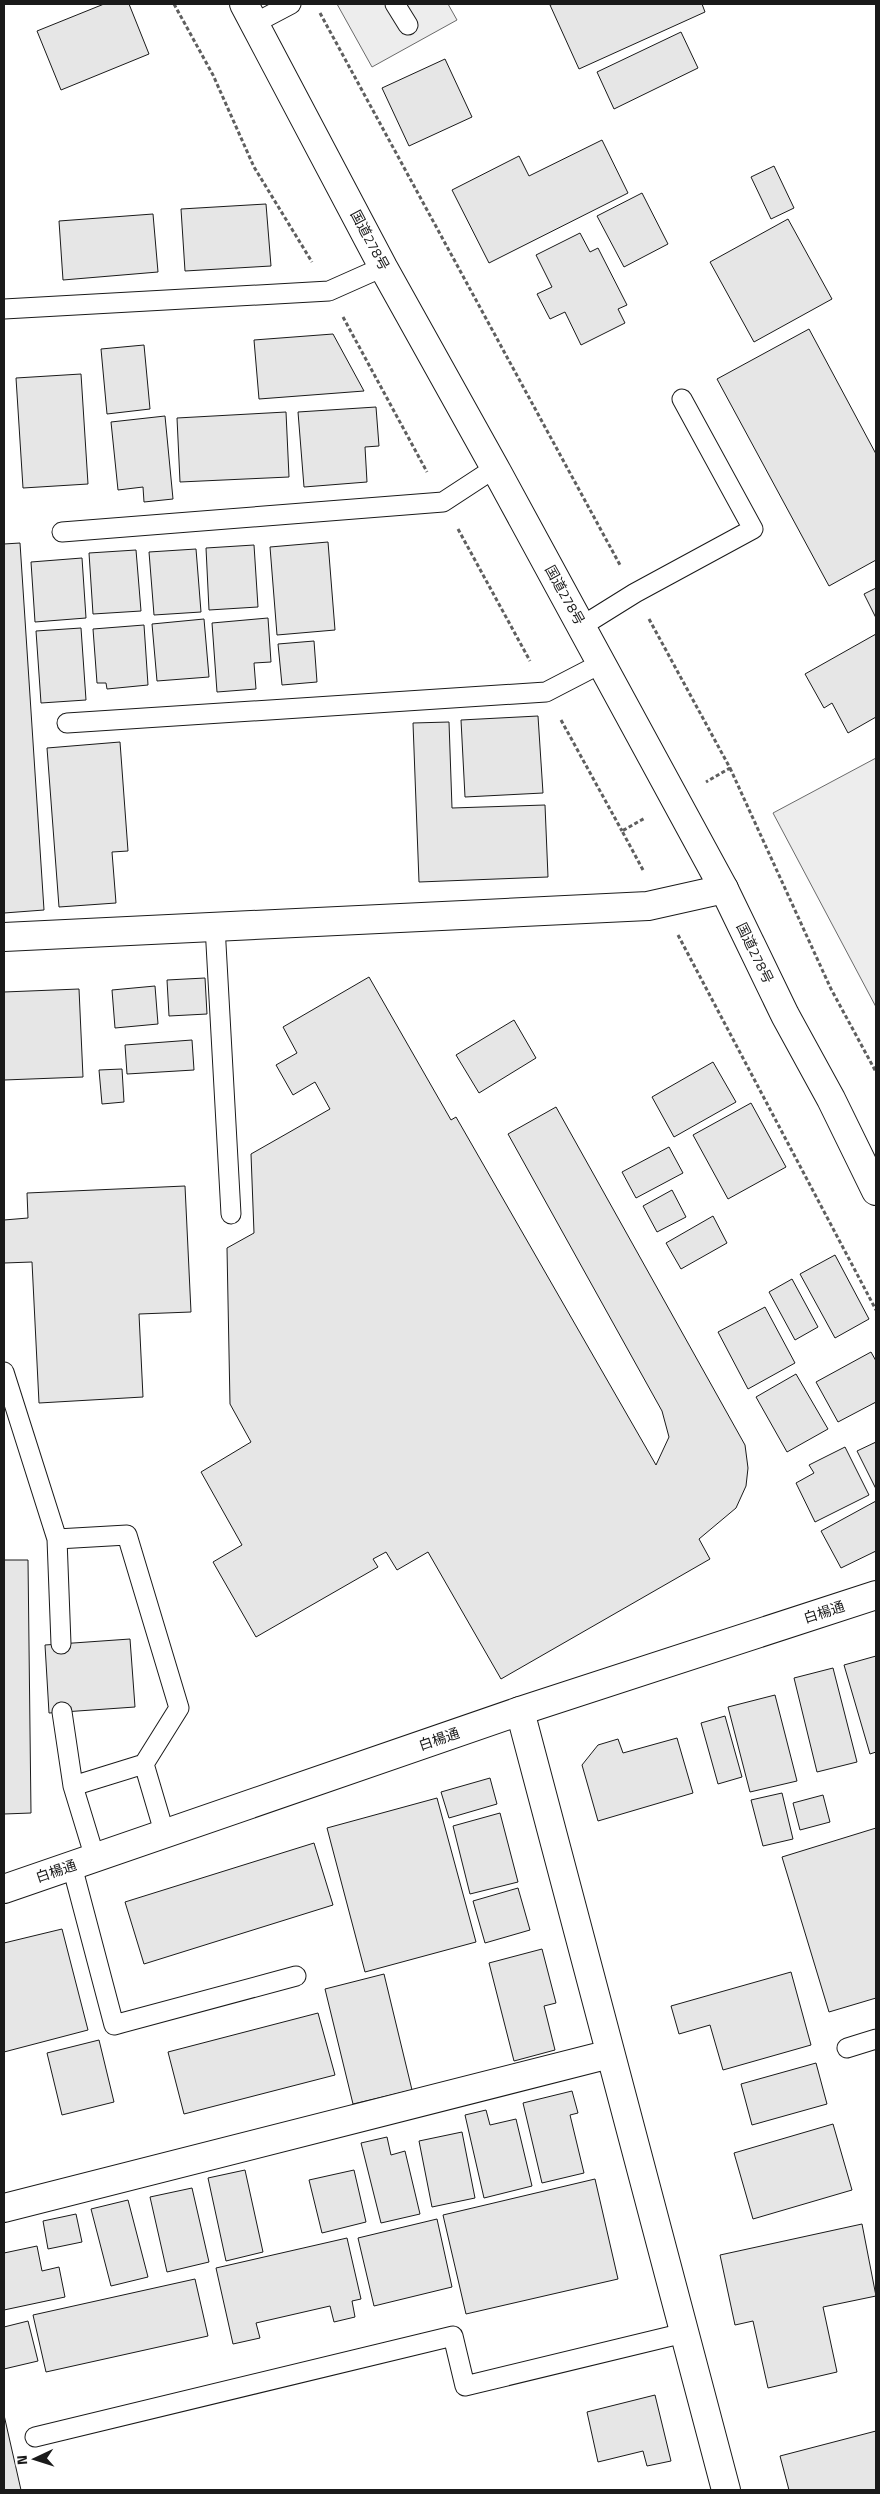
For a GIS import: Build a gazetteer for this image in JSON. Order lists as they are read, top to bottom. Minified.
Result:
{"streets":{"main road":["国道278号","白楊通"]},"north":"left"}
